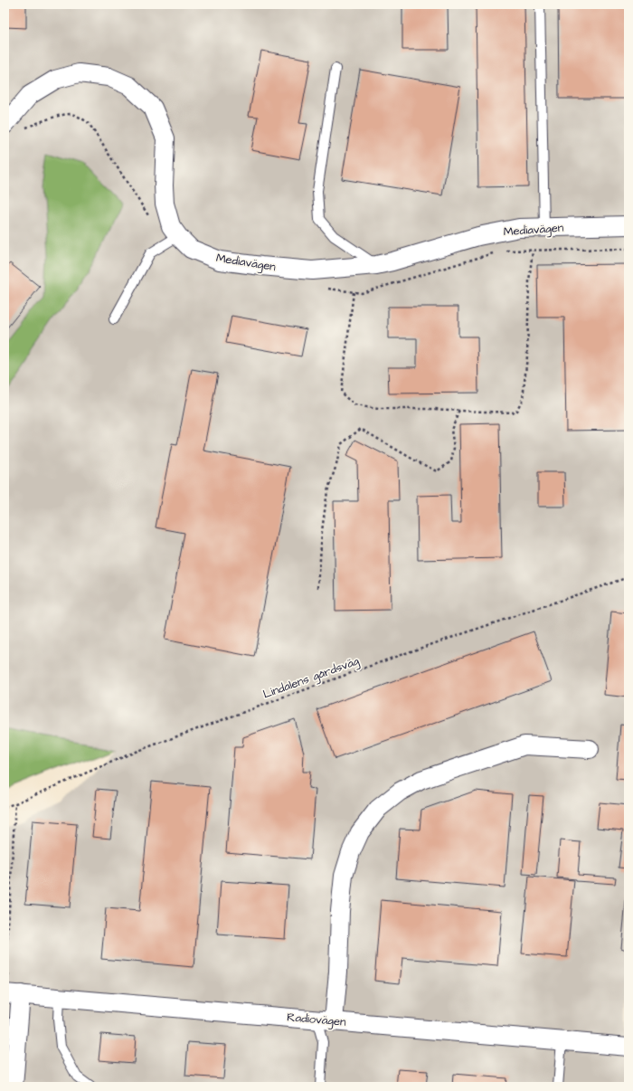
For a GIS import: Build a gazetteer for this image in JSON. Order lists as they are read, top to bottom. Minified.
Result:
{"streets":{"street":["Mediavägen","Radiovägen"],"path":["Lindalens gårdsväg"]}}
